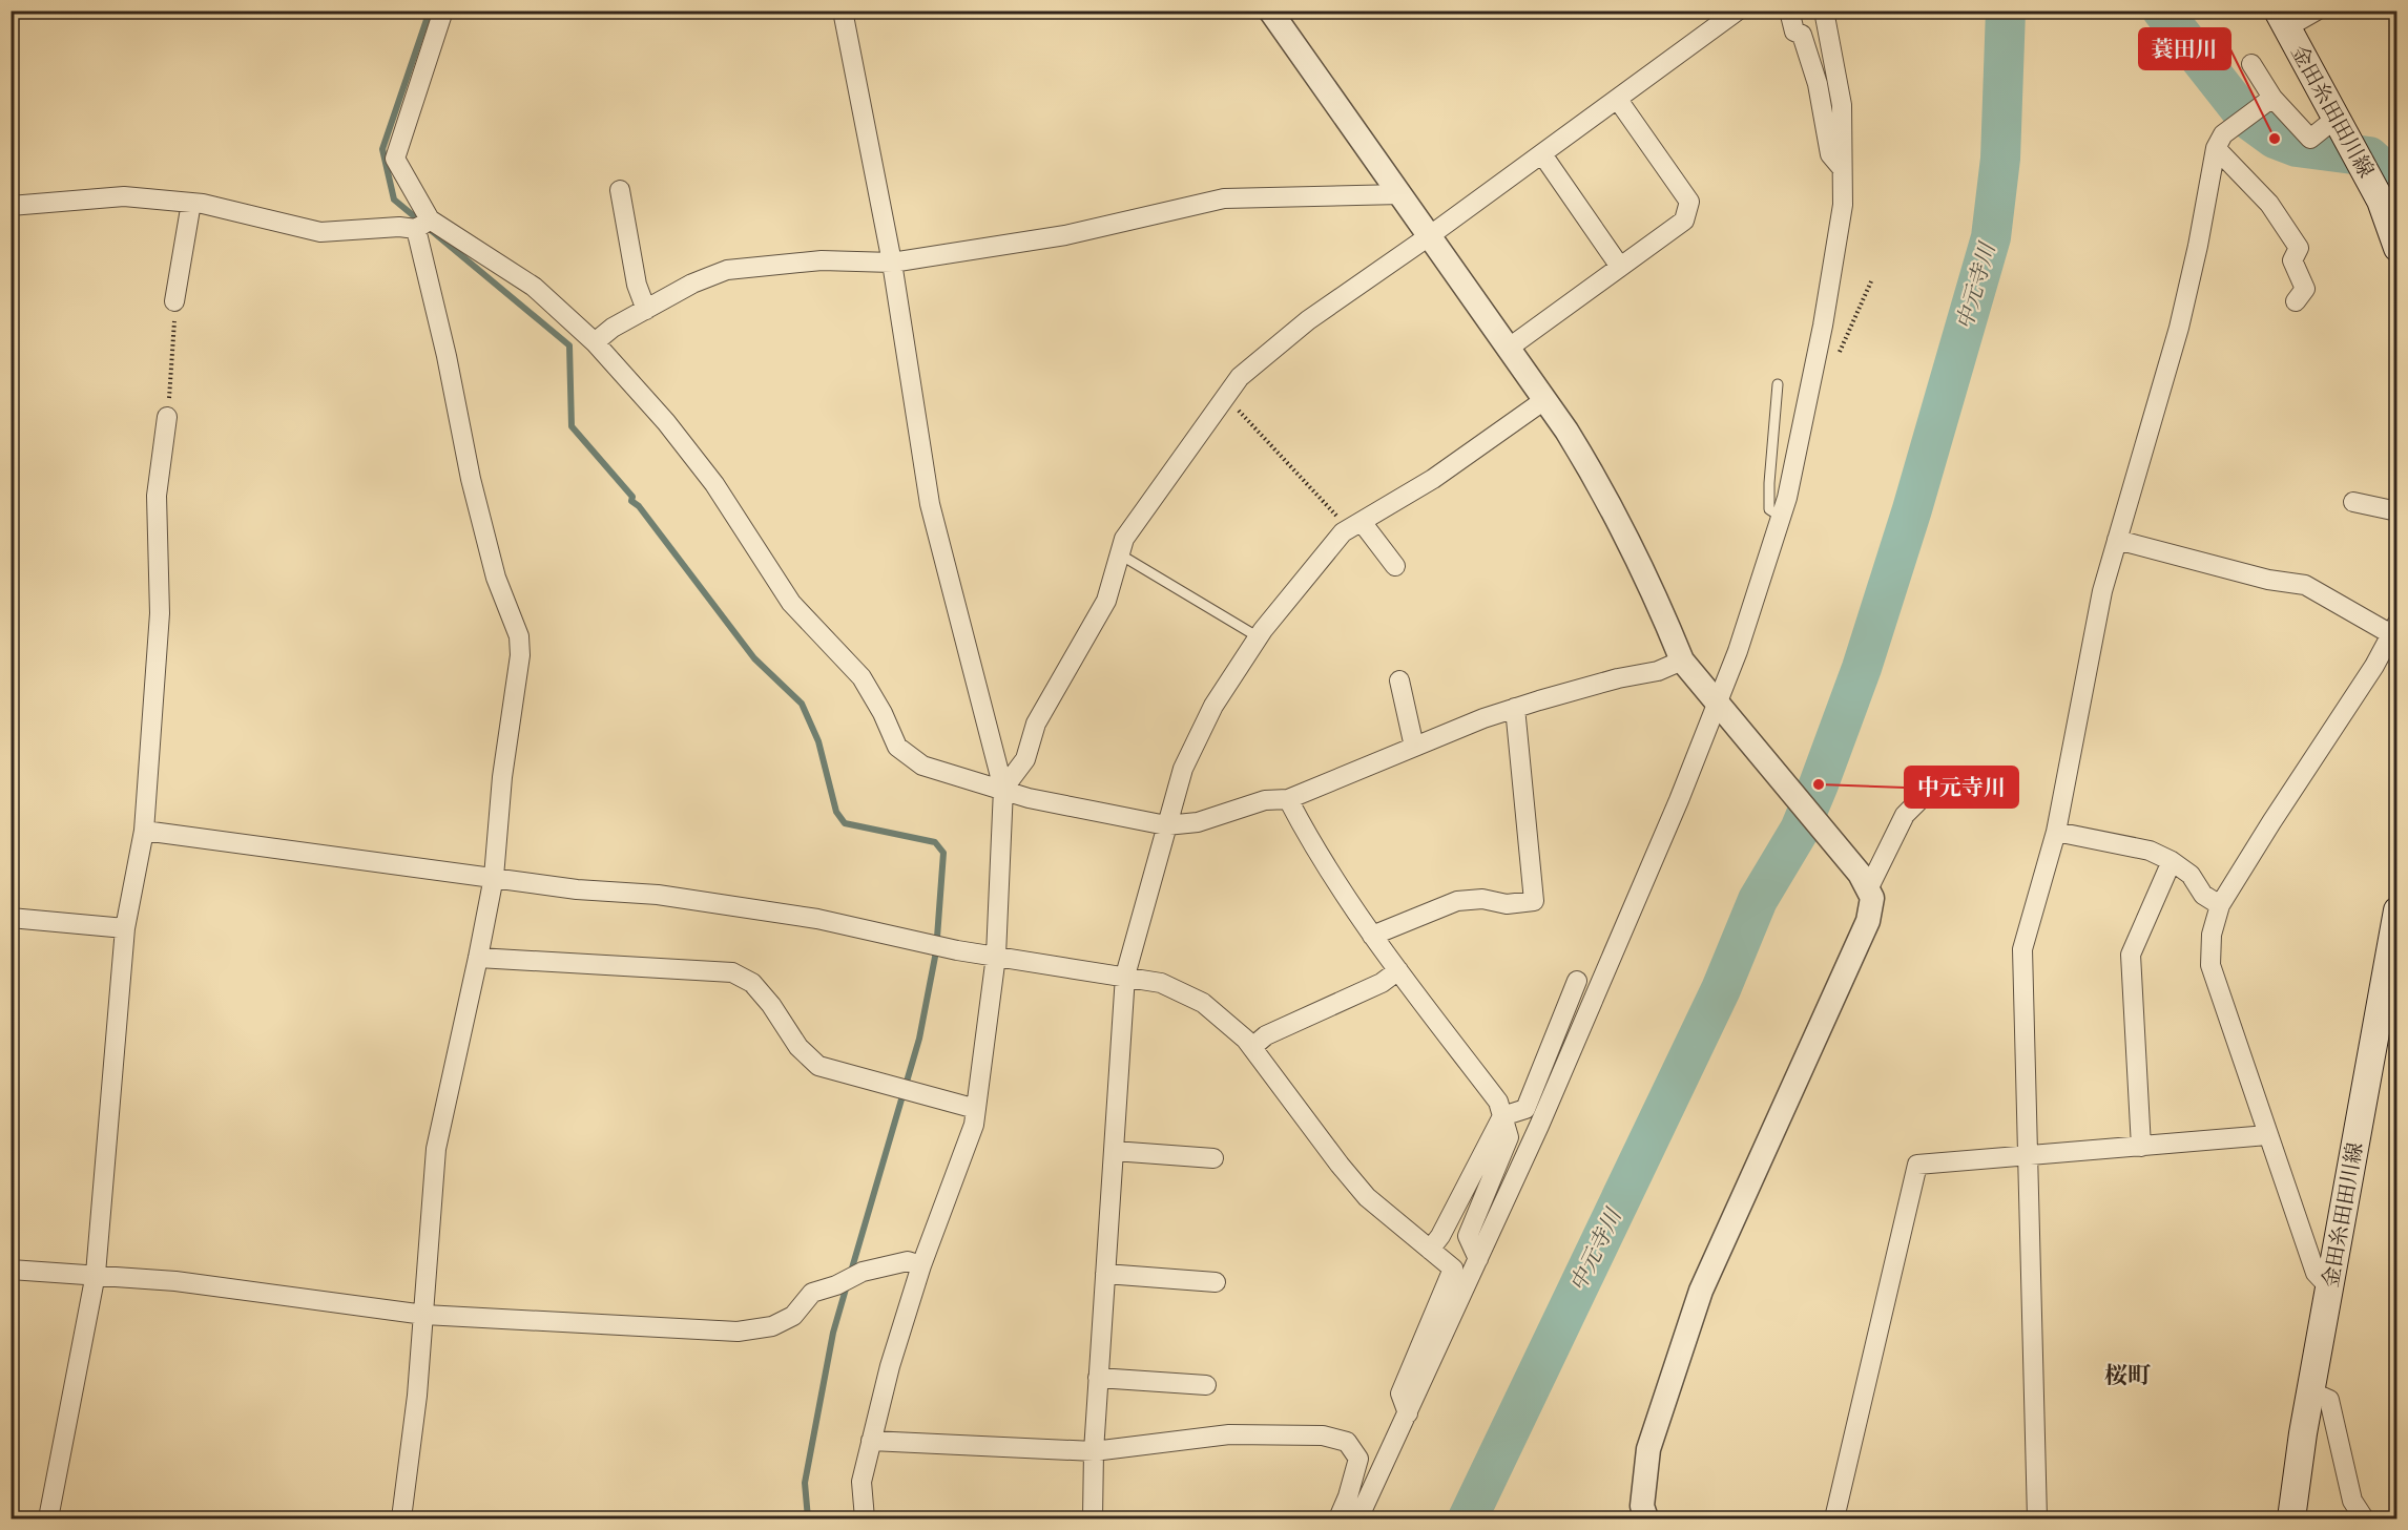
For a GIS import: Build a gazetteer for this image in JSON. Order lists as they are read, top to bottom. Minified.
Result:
{"streets":{"main road":["金田糸田田川線"]},"districts":["桜町"],"water":["中元寺川"],"places":["蓑田川","中元寺川"]}
